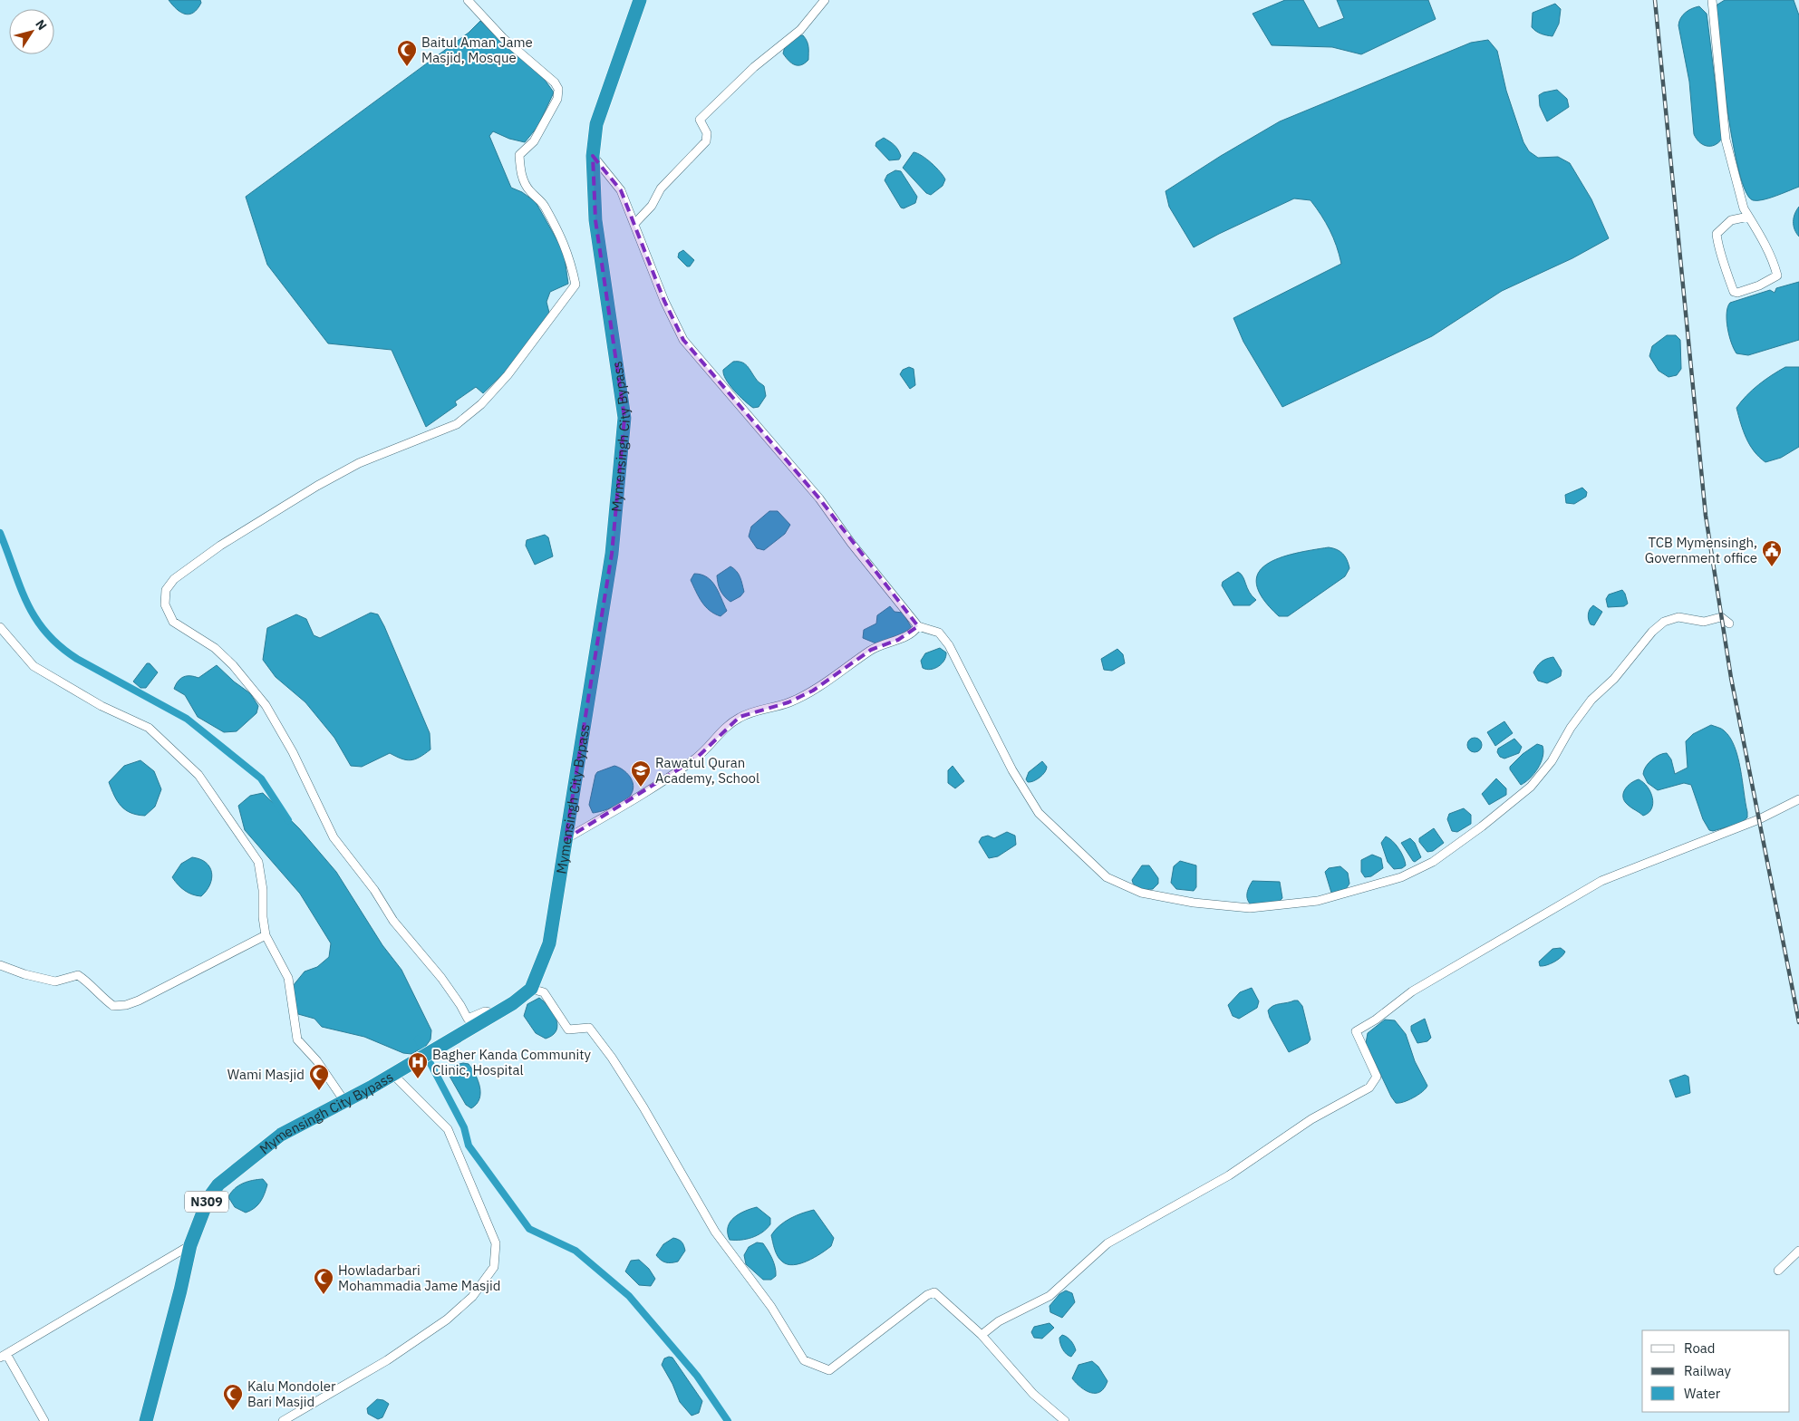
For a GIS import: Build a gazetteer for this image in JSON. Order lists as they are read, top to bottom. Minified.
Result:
{"streets":{"highway":["Mymensingh City Bypass","N309"]},"places":{"mosque":["Baitul Aman Jame Masjid, Mosque","Wami Masjid","Howladarbari Mohammadia Jame Masjid","Kalu Mondoler Bari Masjid"],"public building":["TCB Mymensingh, Government office"],"school or university":["Rawatul Quran Academy, School"],"hospital":["Bagher Kanda Community Clinic, Hospital"]},"legend":["Road","Railway","Water"],"north":"top right"}
